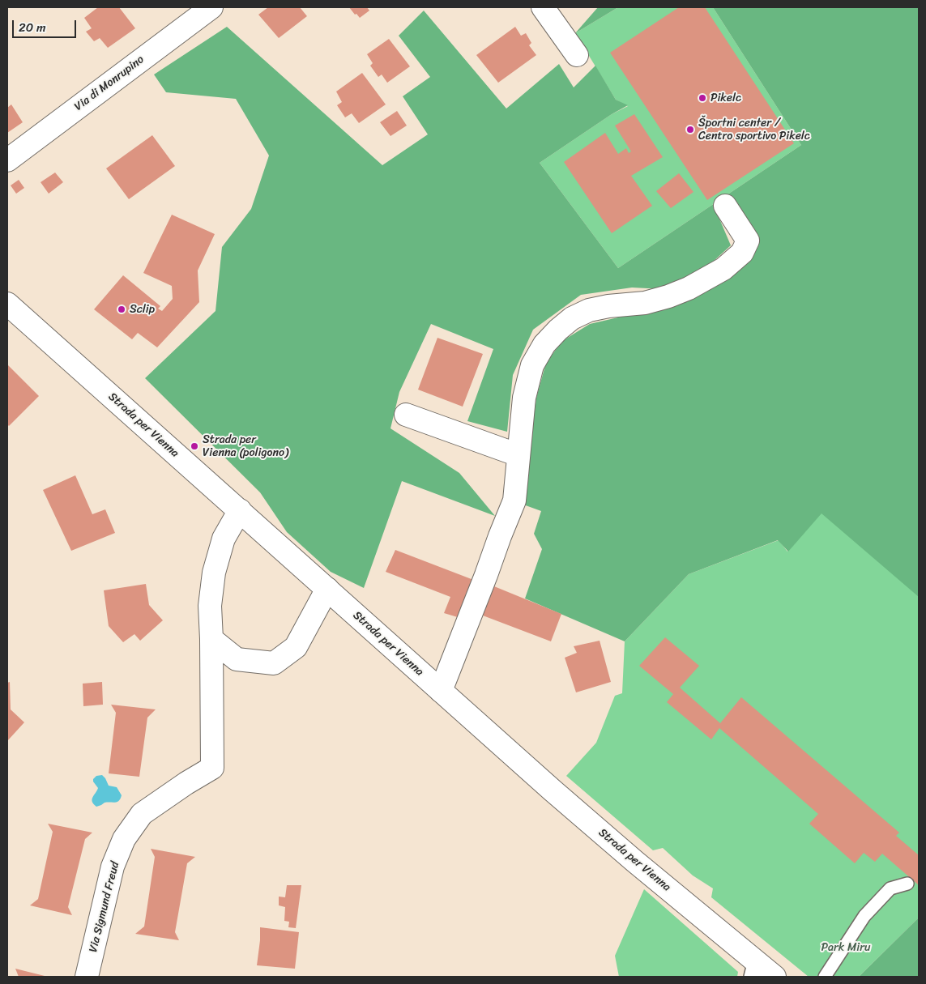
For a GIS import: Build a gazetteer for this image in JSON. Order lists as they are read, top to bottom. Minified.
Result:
{"streets":{"street":["Via di Monrupino","Strada per Vienna","Via Sigmund Freud"]},"crossings":[["Strada per Vienna","Via Sigmund Freud"]],"parks":["Park Miru"],"places":["Pikelc","Športni center / Centro sportivo Pikelc","Sclip","Strada per Vienna (poligono)"],"scale_bar":"20 m"}
